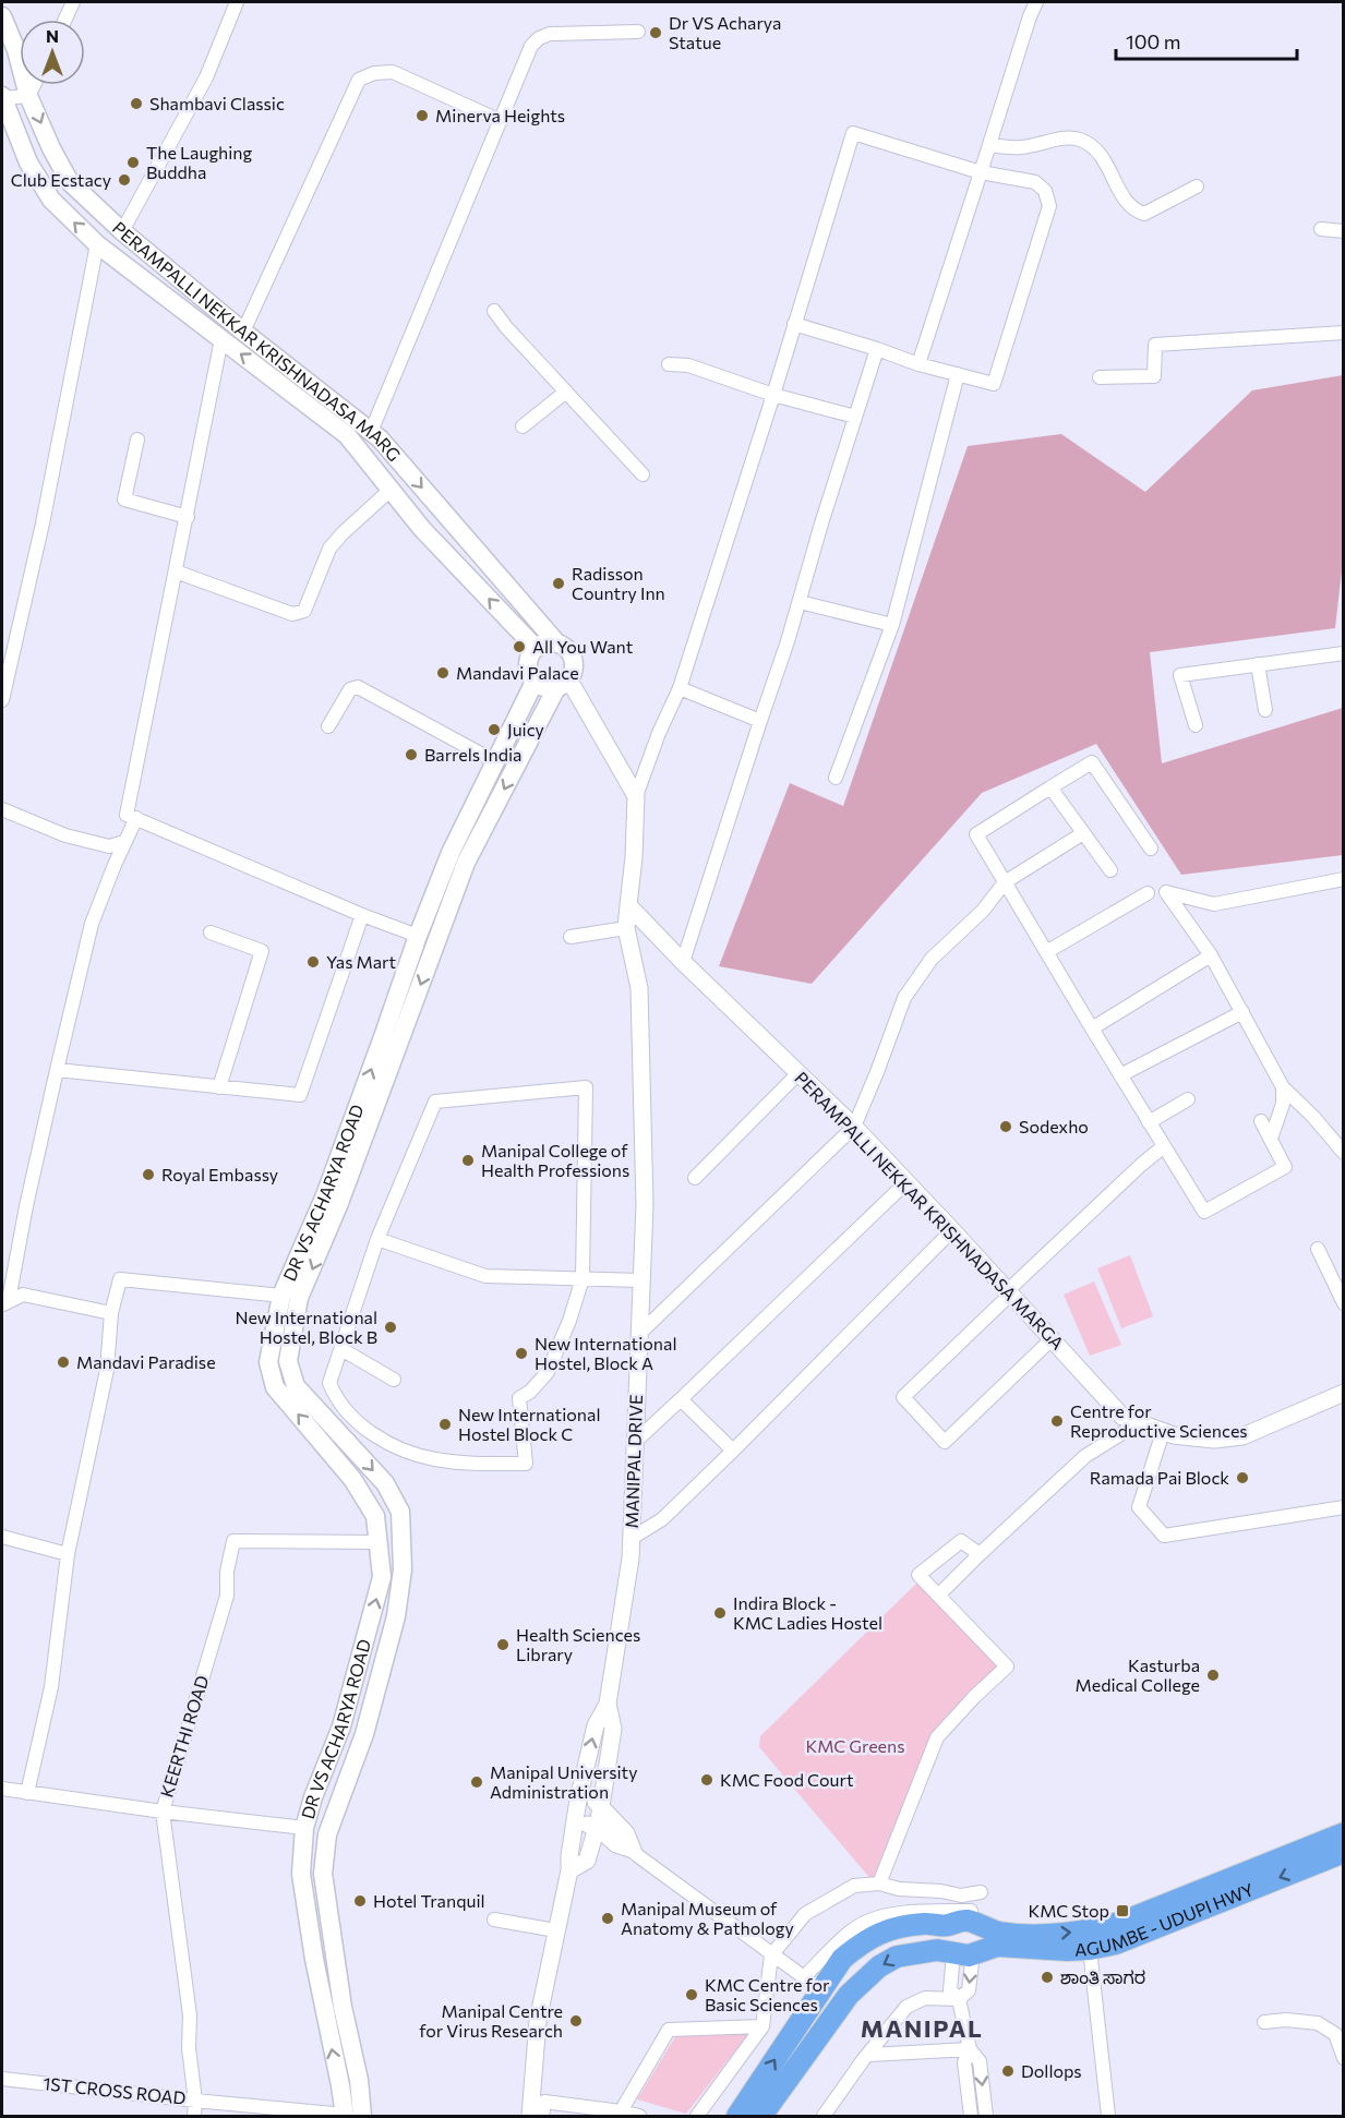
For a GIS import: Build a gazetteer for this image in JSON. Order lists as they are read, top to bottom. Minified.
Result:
{"streets":{"highway":["AGUMBE - UDUPI HWY"],"main road":["PERAMPALLI NEKKAR KRISHNADASA MARG","DR VS ACHARYA ROAD"],"street":["PERAMPALLI NEKKAR KRISHNADASA MARGA","MANIPAL DRIVE","KEERTHI ROAD","1ST CROSS ROAD"]},"crossings":[["PERAMPALLI NEKKAR KRISHNADASA MARG","DR VS ACHARYA ROAD"],["DR VS ACHARYA ROAD","KEERTHI ROAD"],["DR VS ACHARYA ROAD","1ST CROSS ROAD"],["PERAMPALLI NEKKAR KRISHNADASA MARGA","MANIPAL DRIVE"],["KEERTHI ROAD","1ST CROSS ROAD"]],"districts":["MANIPAL"],"parks":["KMC Greens"],"places":{"other":["Dr VS Acharya Statue","Shambavi Classic","Minerva Heights","The Laughing Buddha","Club Ecstacy","Radisson Country Inn","All You Want","Mandavi Palace","Juicy","Barrels India","Yas Mart","Sodexho","Manipal College of Health Professions","Royal Embassy","New International Hostel, Block B","New International Hostel, Block A","Mandavi Paradise","Centre for Reproductive Sciences","New International Hostel Block C","Ramada Pai Block","Indira Block - KMC Ladies Hostel","Health Sciences Library","Kasturba Medical College","KMC Food Court","Manipal University Administration","Hotel Tranquil","Manipal Museum of Anatomy & Pathology","ಶಾಂತಿ ಸಾಗರ","KMC Centre for Basic Sciences","Manipal Centre for Virus Research","Dollops"],"transit":["KMC Stop"]},"scale_bar":"100 m","north":"top"}
